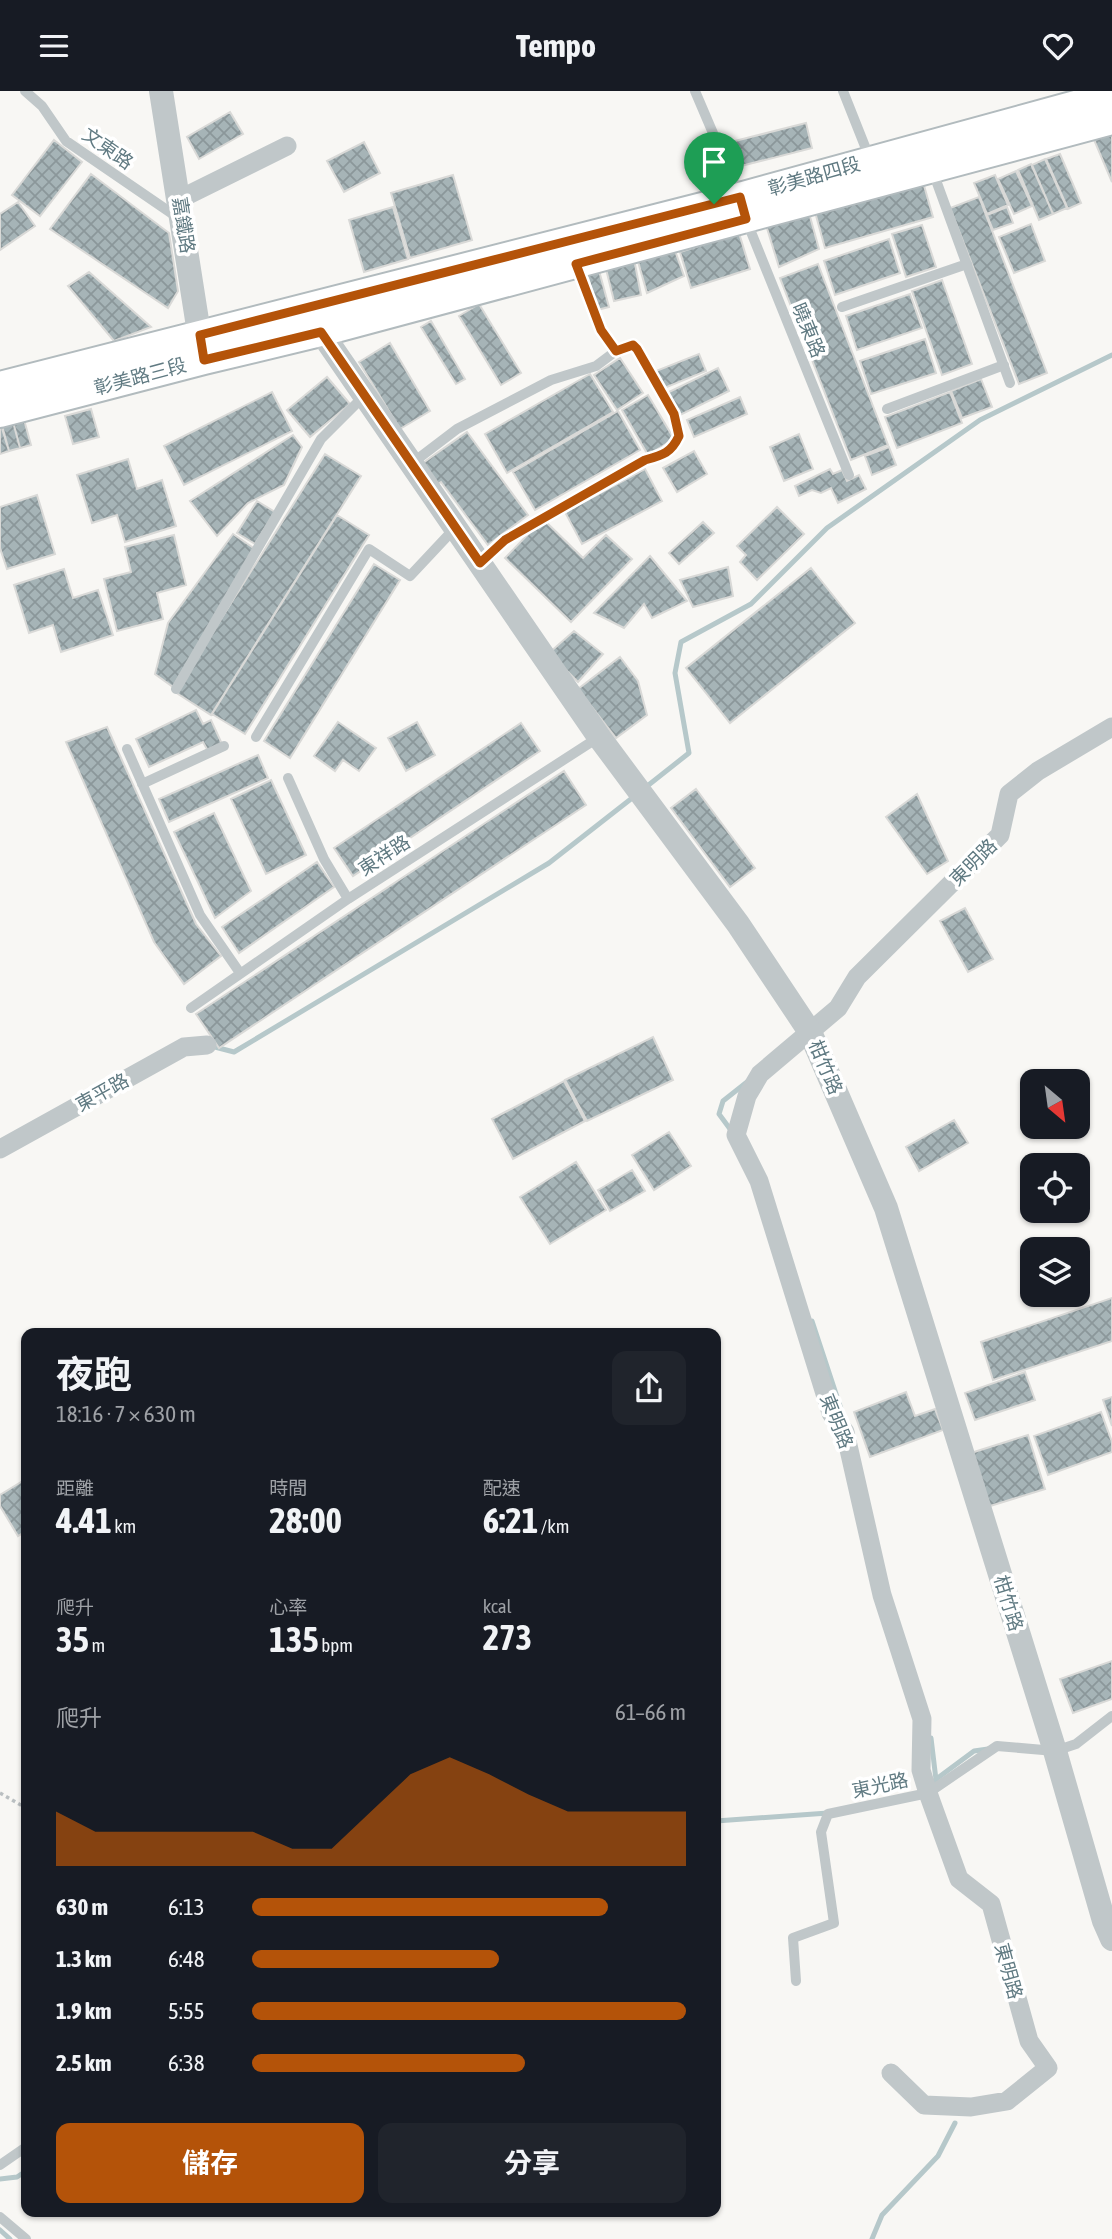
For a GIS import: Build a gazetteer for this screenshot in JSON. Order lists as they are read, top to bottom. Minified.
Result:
{"streets":{"main road":["彰美路四段","彰美路三段"],"street":["嘉鐵路","東明路","柑竹路","東平路"],"lane":["文東路","曉東路","東祥路","東光路"]},"crossings":[["文東路","嘉鐵路"],["彰美路四段","曉東路"],["彰美路四段","彰美路三段"],["彰美路四段","柑竹路"],["嘉鐵路","彰美路三段"],["彰美路三段","柑竹路"],["東祥路","柑竹路"],["東明路","柑竹路"],["東明路","東光路"],["柑竹路","東光路"]],"north":"bottom right","page":{"header":"Tempo","heading":["夜跑","18:16 · 7 × 630 m"],"stats":[["距離","4.41 km"],["時間","28:00"],["配速","6:21 /km"],["爬升","35 m"],["心率","135 bpm"],["kcal","273"]],"chart":["爬升","61–66 m"],"list":[{"name":"630 m","note":"6:13"},{"name":"1.3 km","note":"6:48"},{"name":"1.9 km","note":"5:55"},{"name":"2.5 km","note":"6:38"}],"buttons":["儲存","分享"]}}
